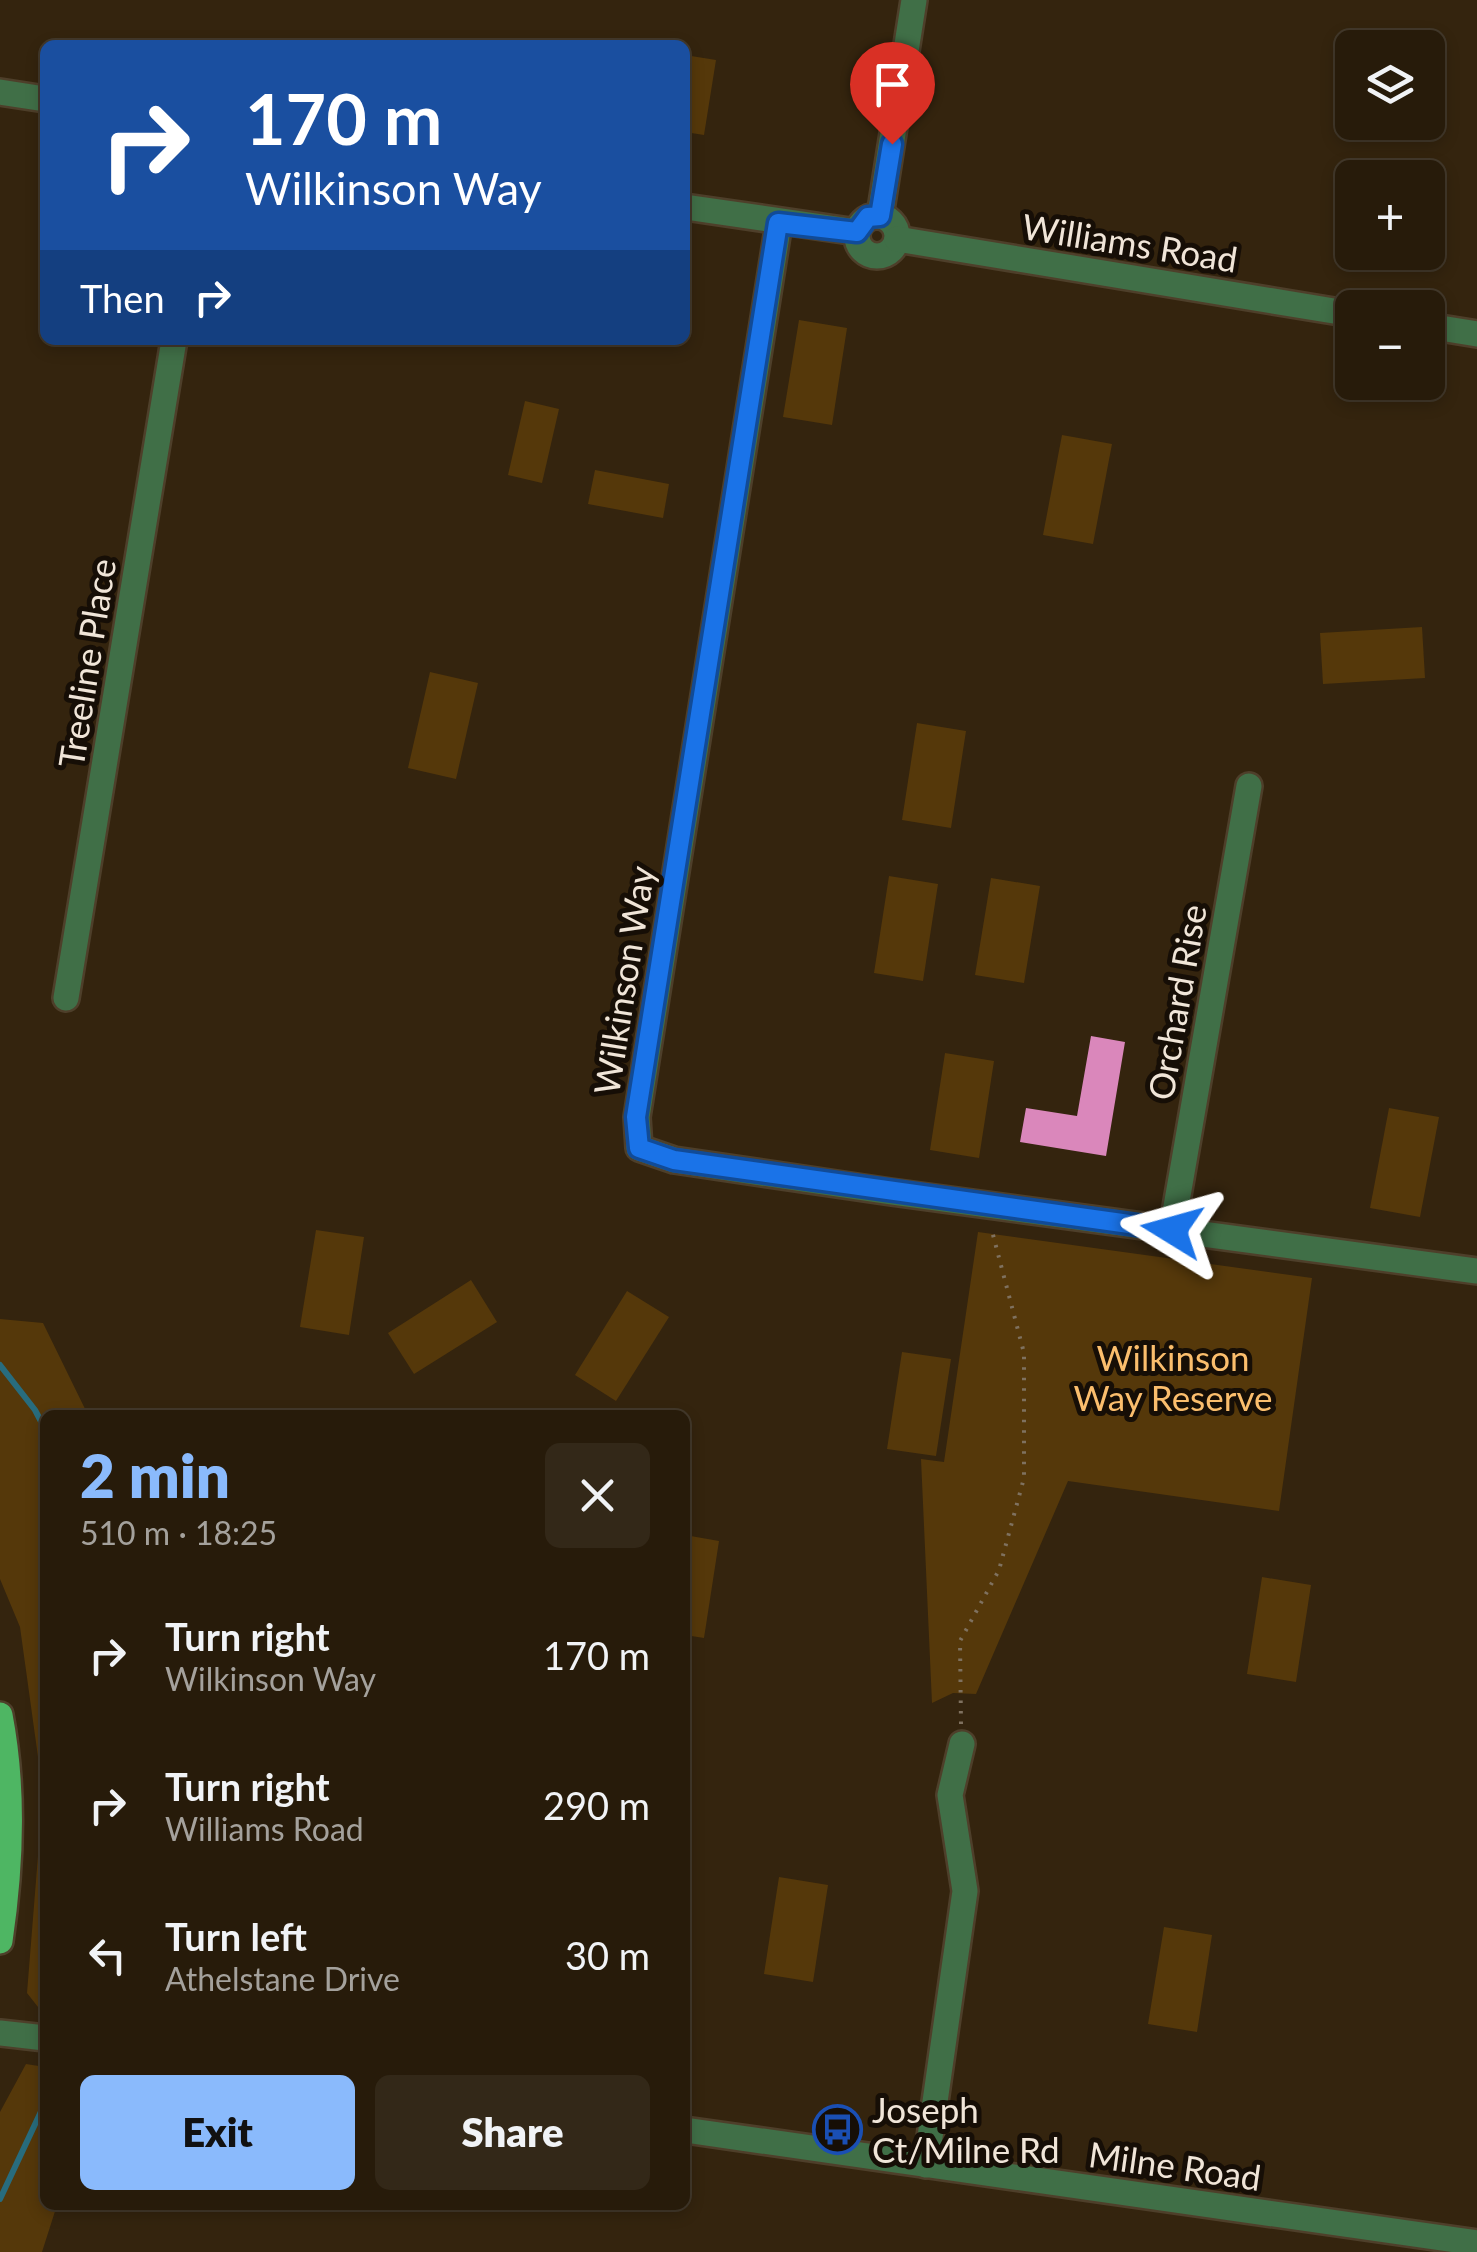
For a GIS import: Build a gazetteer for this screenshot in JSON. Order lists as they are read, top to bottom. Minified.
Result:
{"streets":{"street":["Williams Road","Treeline Place","Wilkinson Way","Orchard Rise","Milne Road"]},"crossings":[["Wilkinson Way","Orchard Rise"]],"parks":["Wilkinson Way Reserve"],"places":{"bus stop":["Joseph Ct/Milne Rd"]},"page":{"map_buttons":["+","−"],"turn":["170 m","Wilkinson Way"],"then":"Then","heading":["2 min","510 m · 18:25"],"list":[{"name":"Turn right","note":"Wilkinson Way","value":"170 m"},{"name":"Turn right","note":"Williams Road","value":"290 m"},{"name":"Turn left","note":"Athelstane Drive","value":"30 m"}],"buttons":["Exit","Share"]}}
